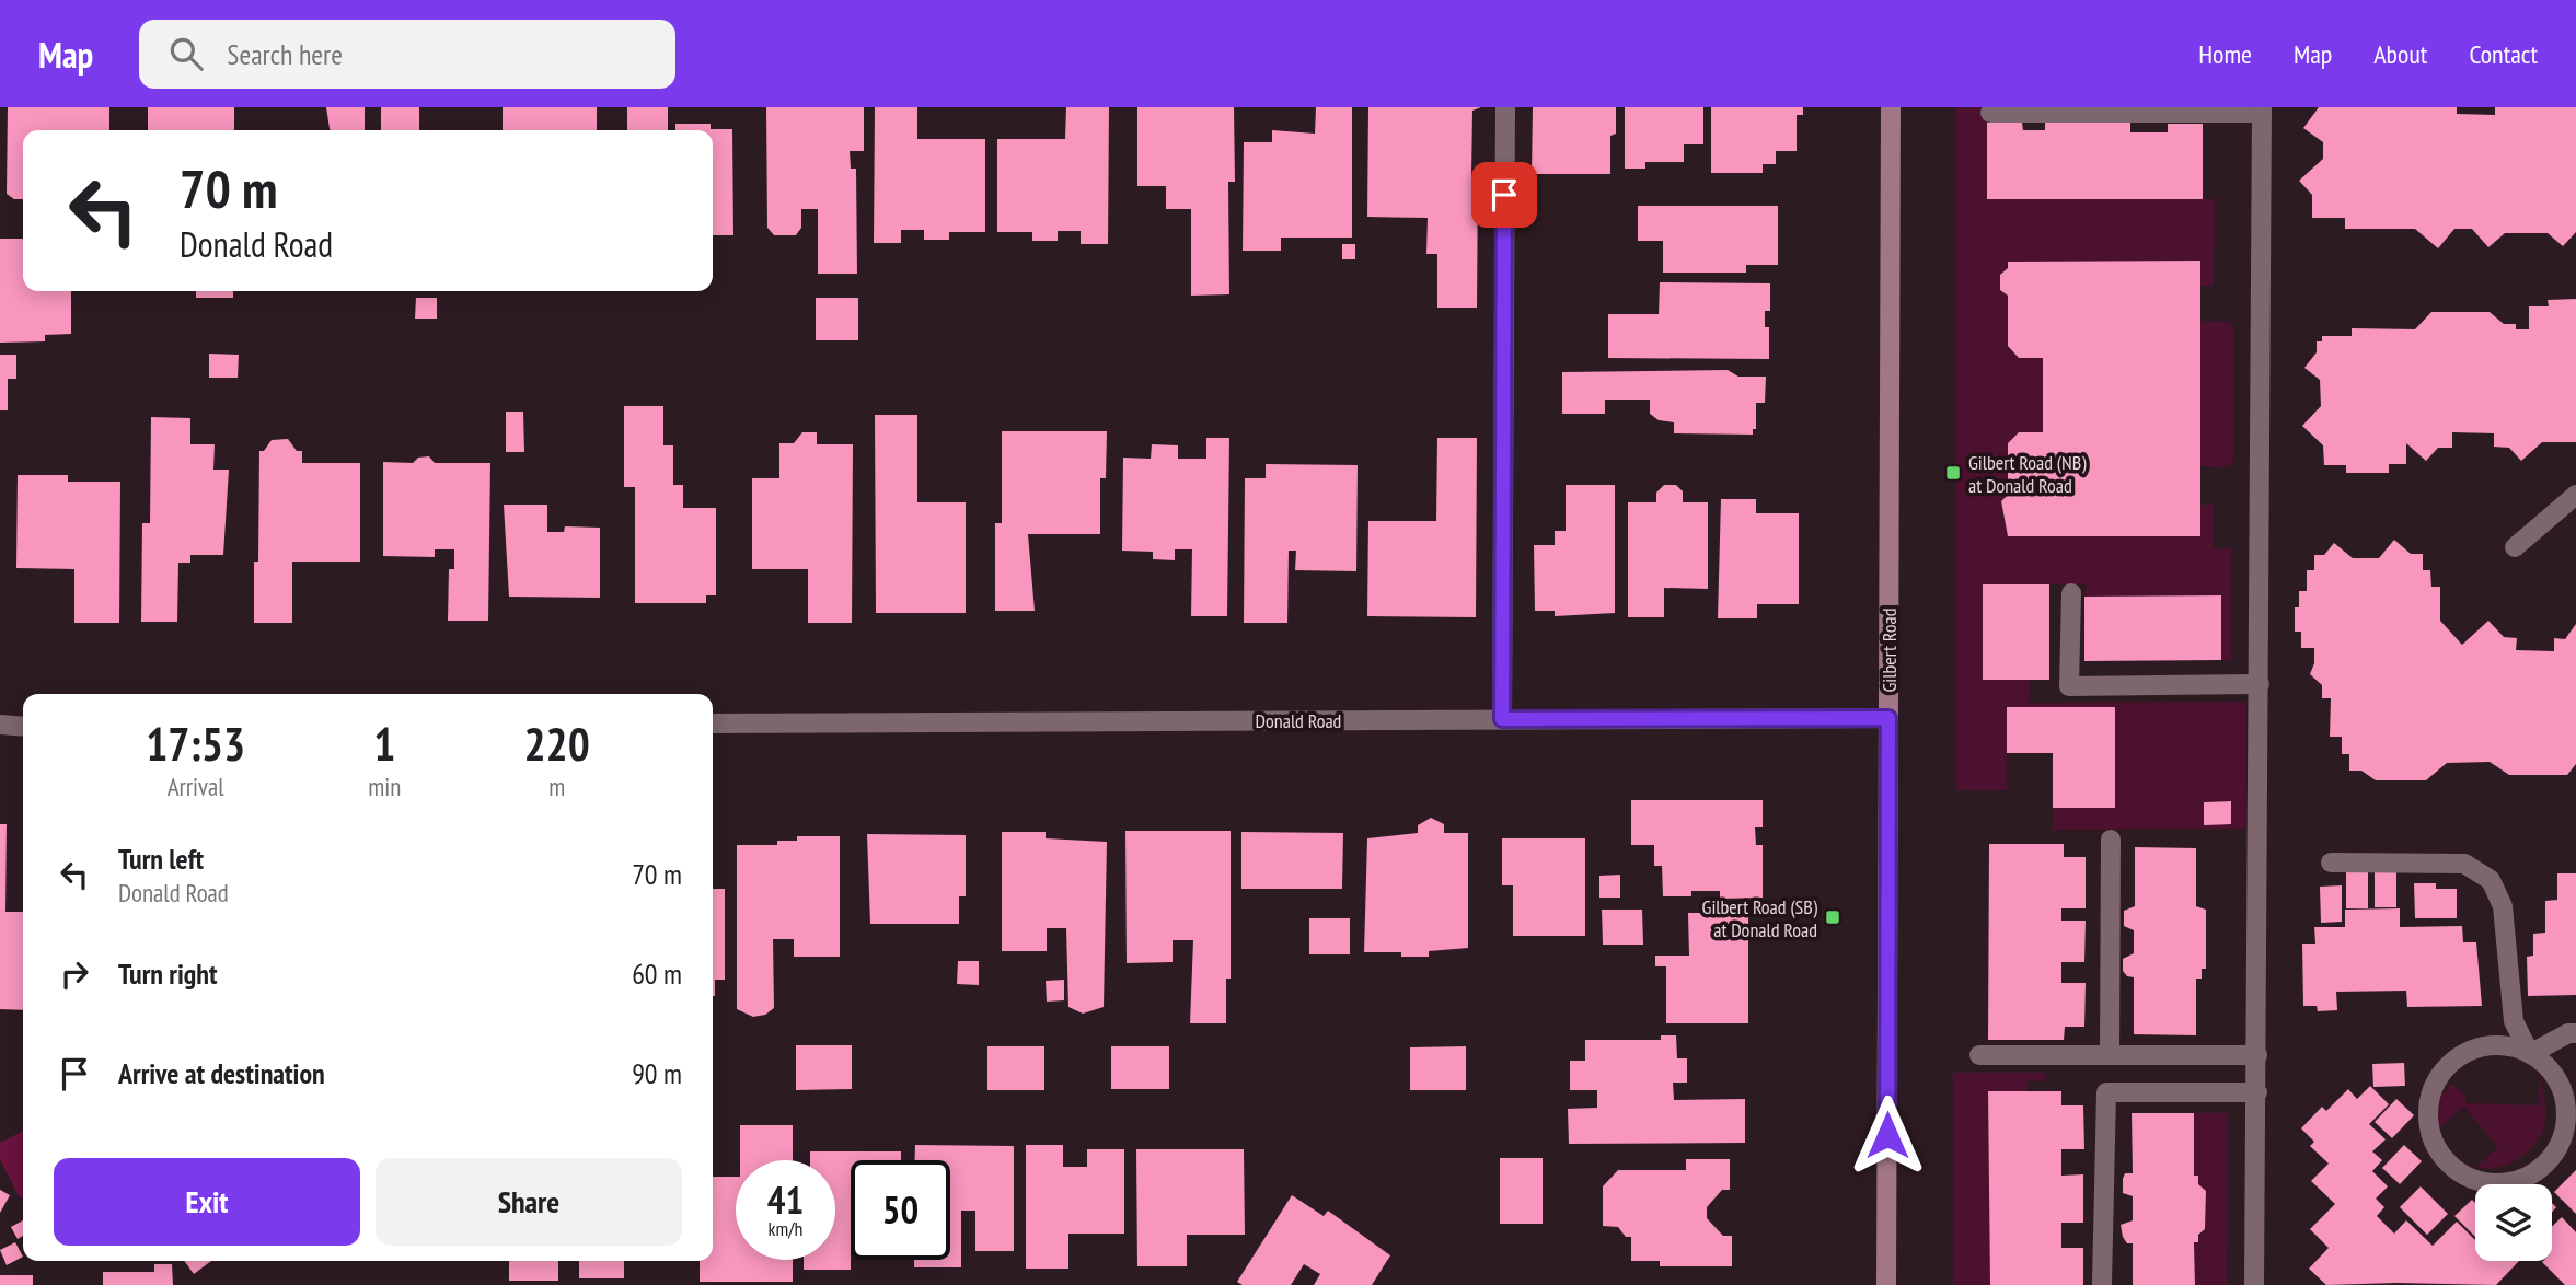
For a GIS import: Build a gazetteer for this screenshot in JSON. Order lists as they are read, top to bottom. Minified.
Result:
{"streets":{"main road":["Gilbert Road"],"street":["Donald Road"]},"crossings":[["Gilbert Road","Donald Road"]],"places":{"transit":["Gilbert Road (NB) at Donald Road","Gilbert Road (SB) at Donald Road"]},"page":{"header":"Map","search":"Search here","nav":["Home","Map","About","Contact"],"turn":["70 m","Donald Road"],"eta":["17:53","Arrival","1","min","220","m"],"list":[{"name":"Turn left","note":"Donald Road","value":"70 m"},{"name":"Turn right","value":"60 m"},{"name":"Arrive at destination","value":"90 m"}],"buttons":["Exit","Share"],"speed":"41 km/h","limit":"50"}}
